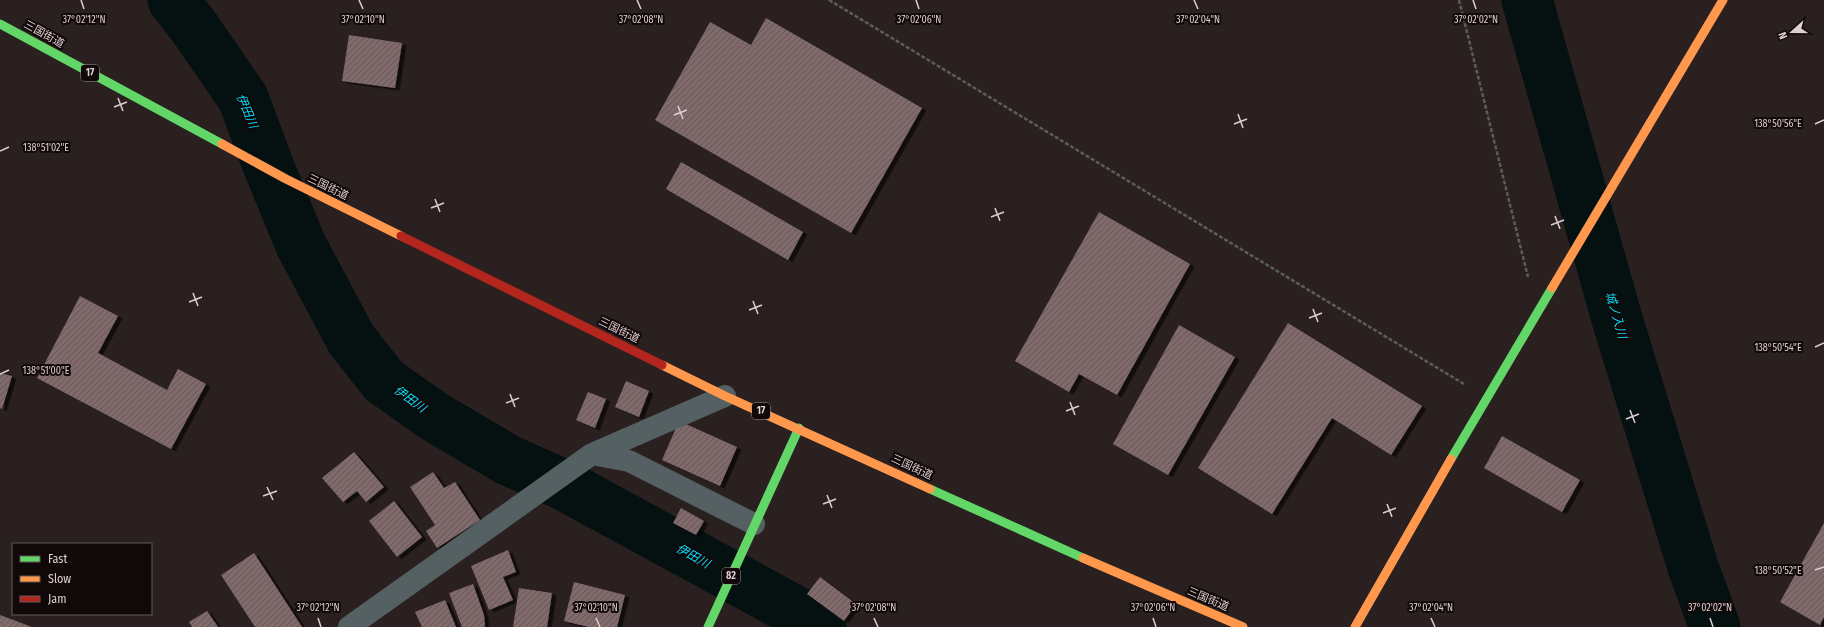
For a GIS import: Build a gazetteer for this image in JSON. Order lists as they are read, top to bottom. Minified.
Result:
{"streets":{"main road":["三国街道","17","82"]},"crossings":[["三国街道","82"]],"water":["伊田川","城ノ入川"],"legend":["Fast","Slow","Jam"],"north":"left","coordinates":["37°02'12\"N","37°02'10\"N","37°02'08\"N","37°02'06\"N","37°02'04\"N","37°02'02\"N","138°50'56\"E","138°51'02\"E","138°50'54\"E","138°51'00\"E","138°50'52\"E"]}
